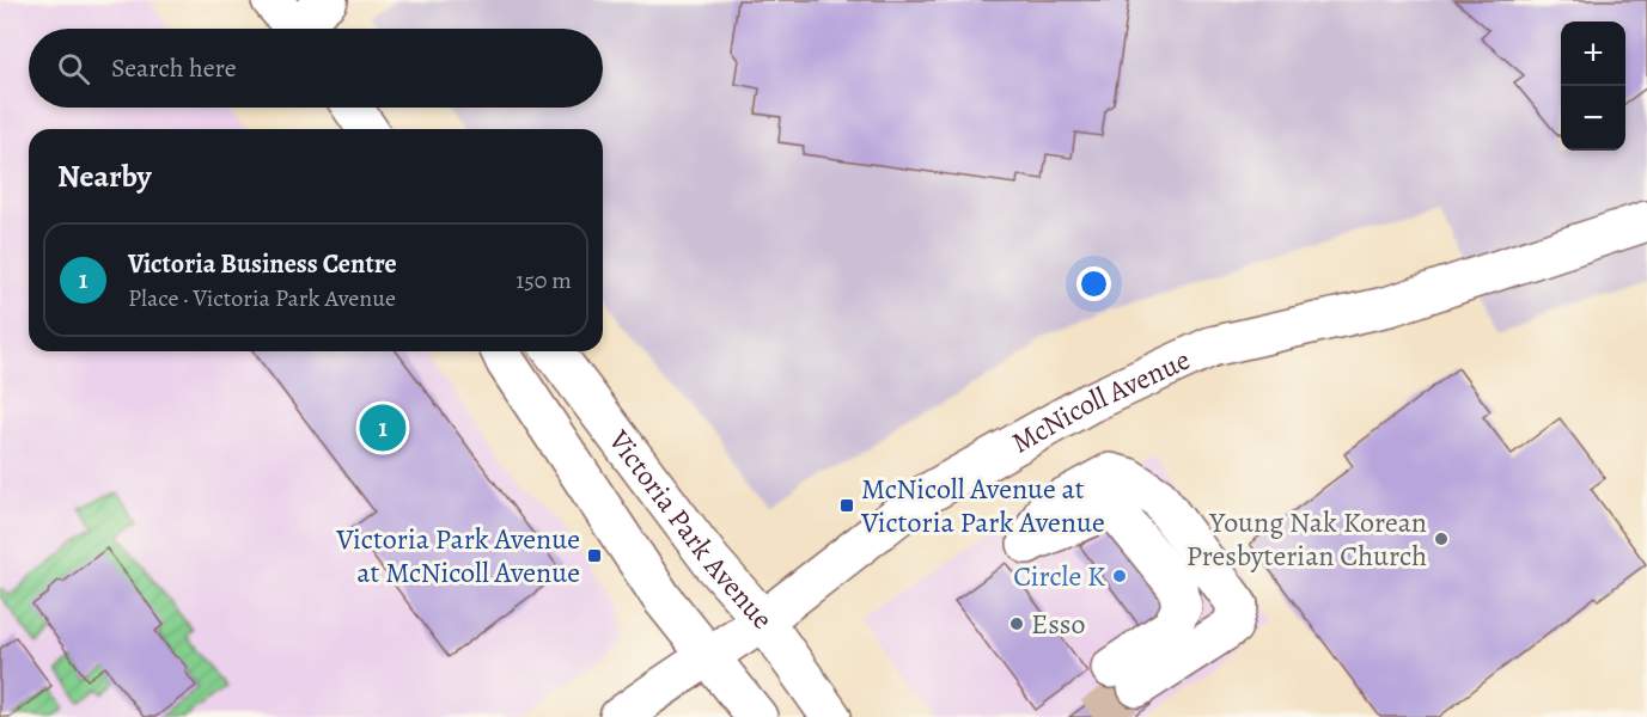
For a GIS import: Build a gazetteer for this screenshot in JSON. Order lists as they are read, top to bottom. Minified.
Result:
{"streets":{"main road":["McNicoll Avenue","Victoria Park Avenue"]},"crossings":[["McNicoll Avenue","Victoria Park Avenue"]],"places":{"transit":["McNicoll Avenue at Victoria Park Avenue","Victoria Park Avenue at McNicoll Avenue"],"other":["Young Nak Korean Presbyterian Church","Circle K","Esso"]},"page":{"map_buttons":["+","−"],"search":"Search here","heading":"Nearby","list":[{"mark":"1","name":"Victoria Business Centre","note":"Place · Victoria Park Avenue","value":"150 m"}],"pins":"1"}}
